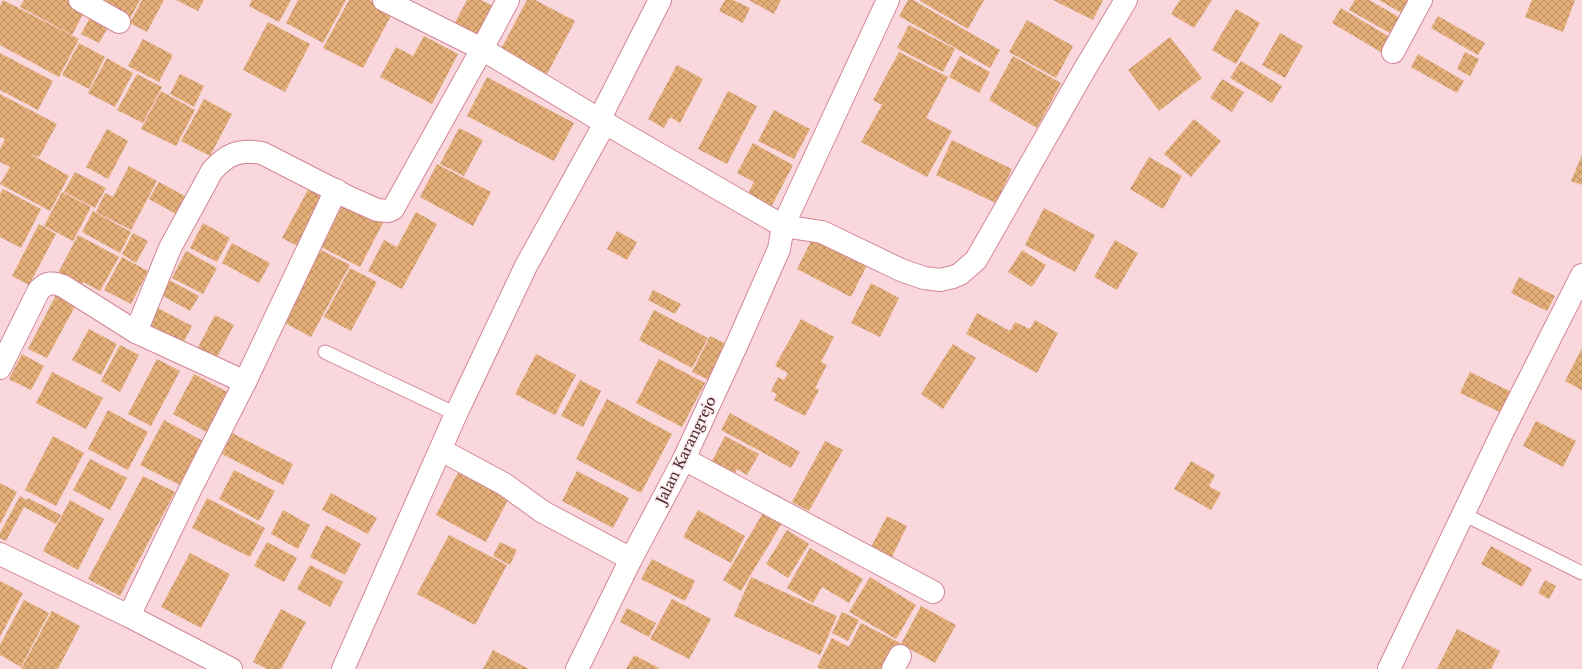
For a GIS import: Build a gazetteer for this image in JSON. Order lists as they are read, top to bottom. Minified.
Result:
{"streets":{"street":["Jalan Karangrejo"]}}
